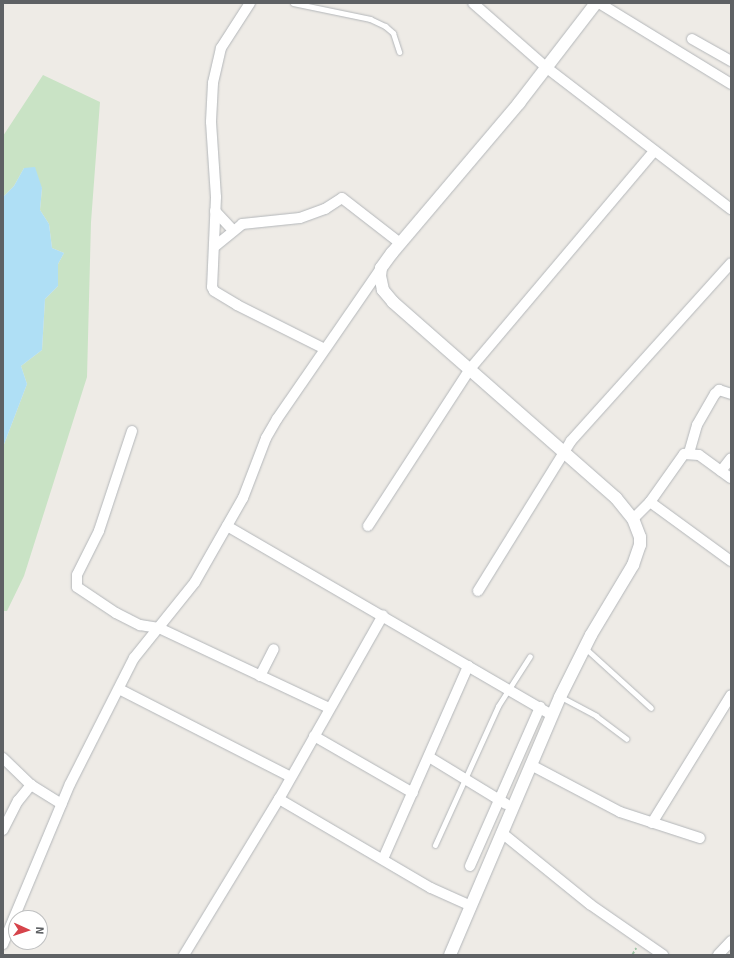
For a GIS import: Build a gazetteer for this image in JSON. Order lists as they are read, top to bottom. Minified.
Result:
{"north":"right"}
